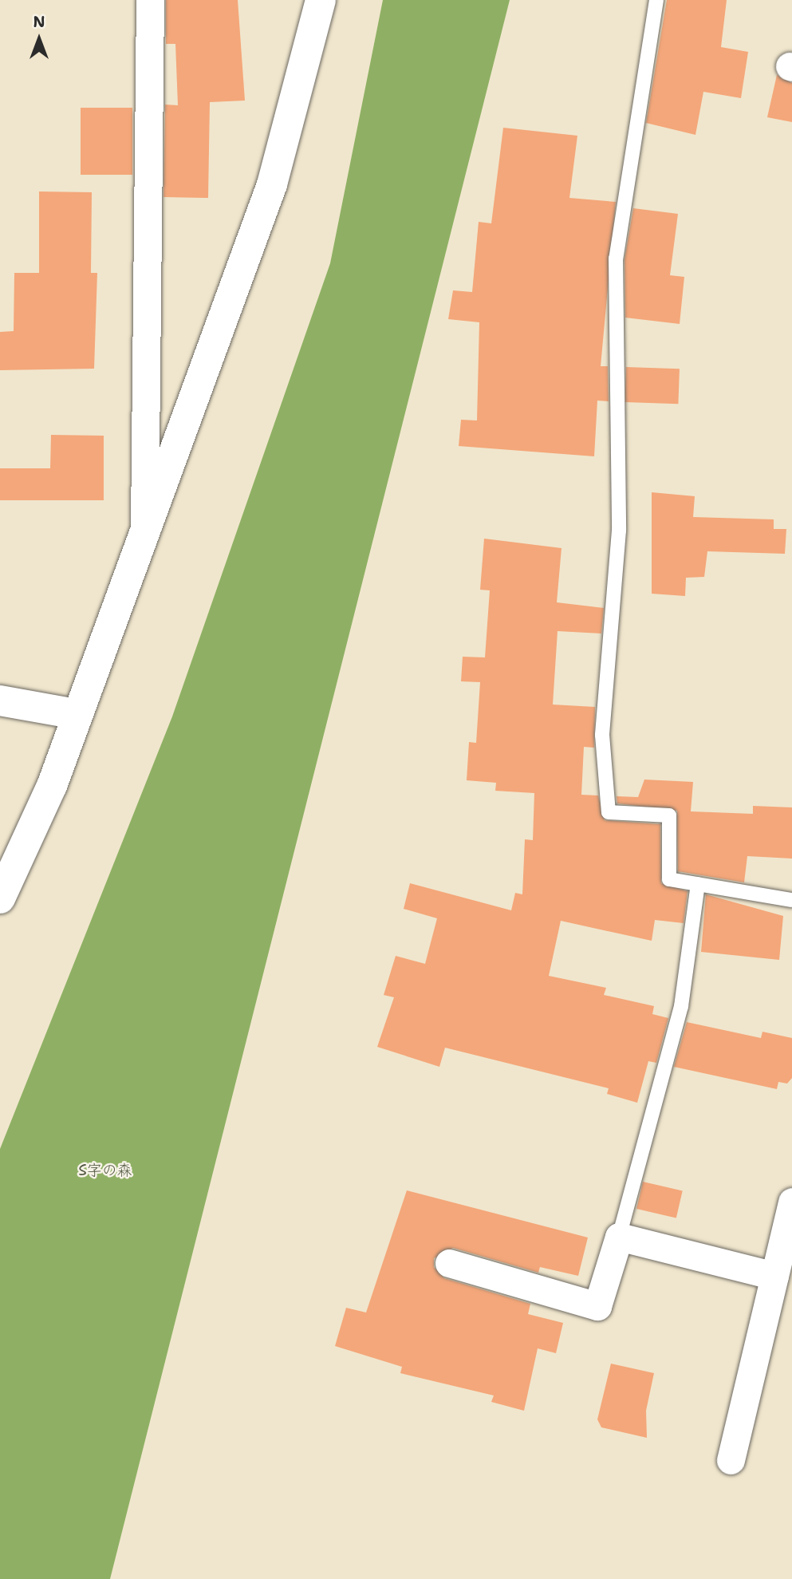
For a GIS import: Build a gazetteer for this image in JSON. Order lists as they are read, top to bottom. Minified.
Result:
{"parks":["S字の森"],"north":"top"}
